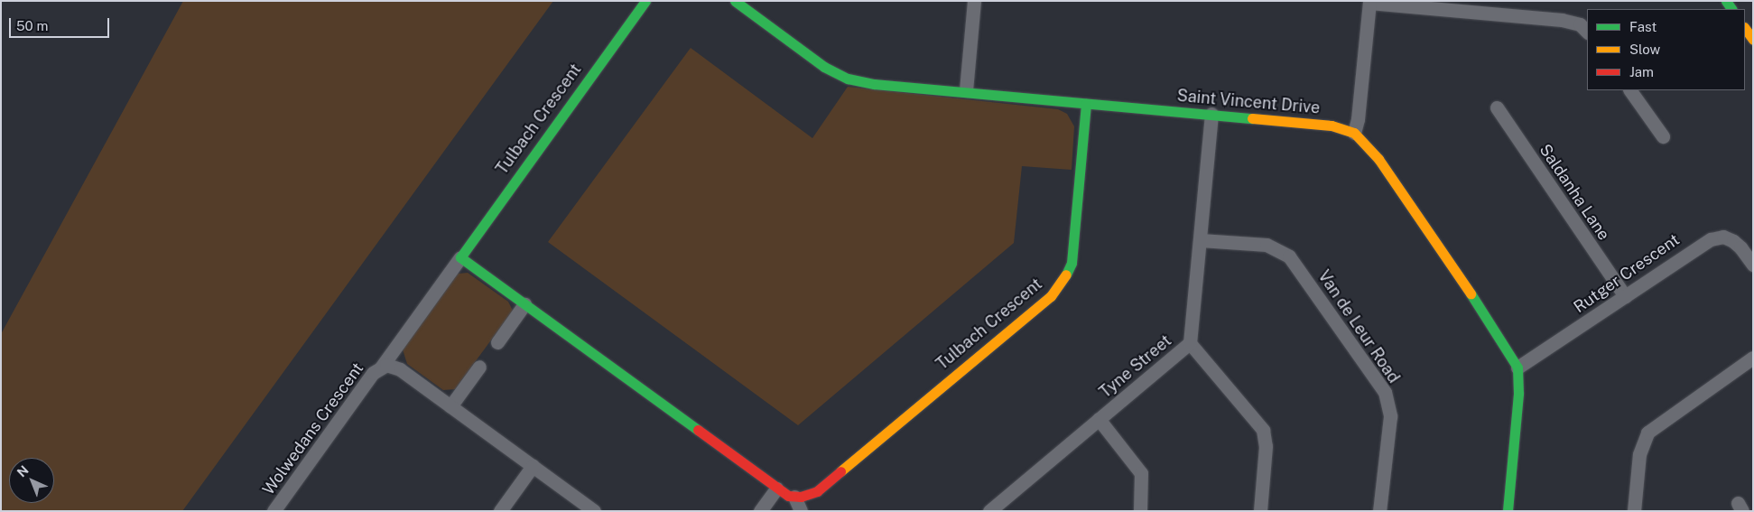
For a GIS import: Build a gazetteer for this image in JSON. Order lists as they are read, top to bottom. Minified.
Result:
{"streets":{"main road":["Saint Vincent Drive","Tulbach Crescent"],"street":["Saldanha Lane","Rutger Crescent","Van de Leur Road","Tyne Street","Wolwedans Crescent"]},"crossings":[["Saint Vincent Drive","Tulbach Crescent"],["Saint Vincent Drive","Tyne Street"],["Tulbach Crescent","Wolwedans Crescent"],["Saldanha Lane","Rutger Crescent"],["Van de Leur Road","Tyne Street"]],"legend":["Fast","Slow","Jam"],"scale_bar":"50 m","north":"top left"}
